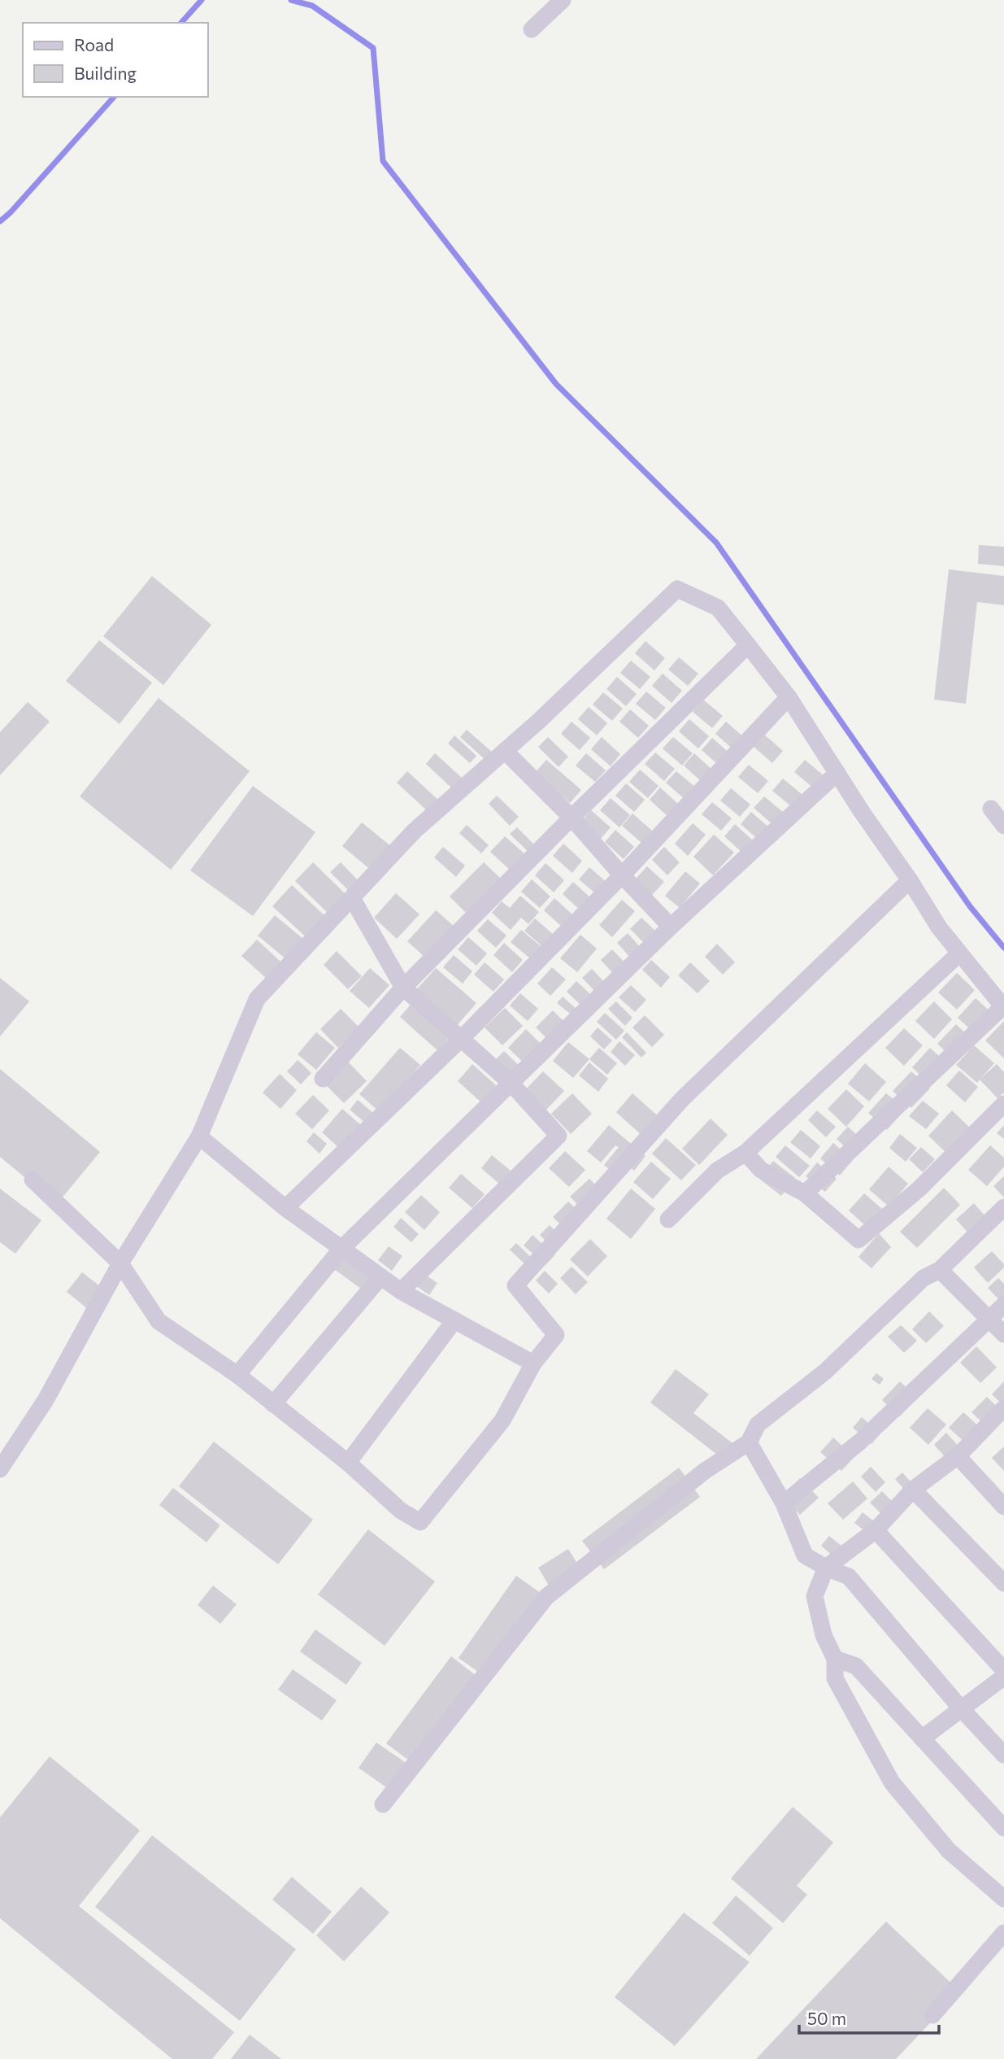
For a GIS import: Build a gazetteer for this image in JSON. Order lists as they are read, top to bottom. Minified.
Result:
{"legend":["Road","Building"],"scale_bar":"50 m"}
